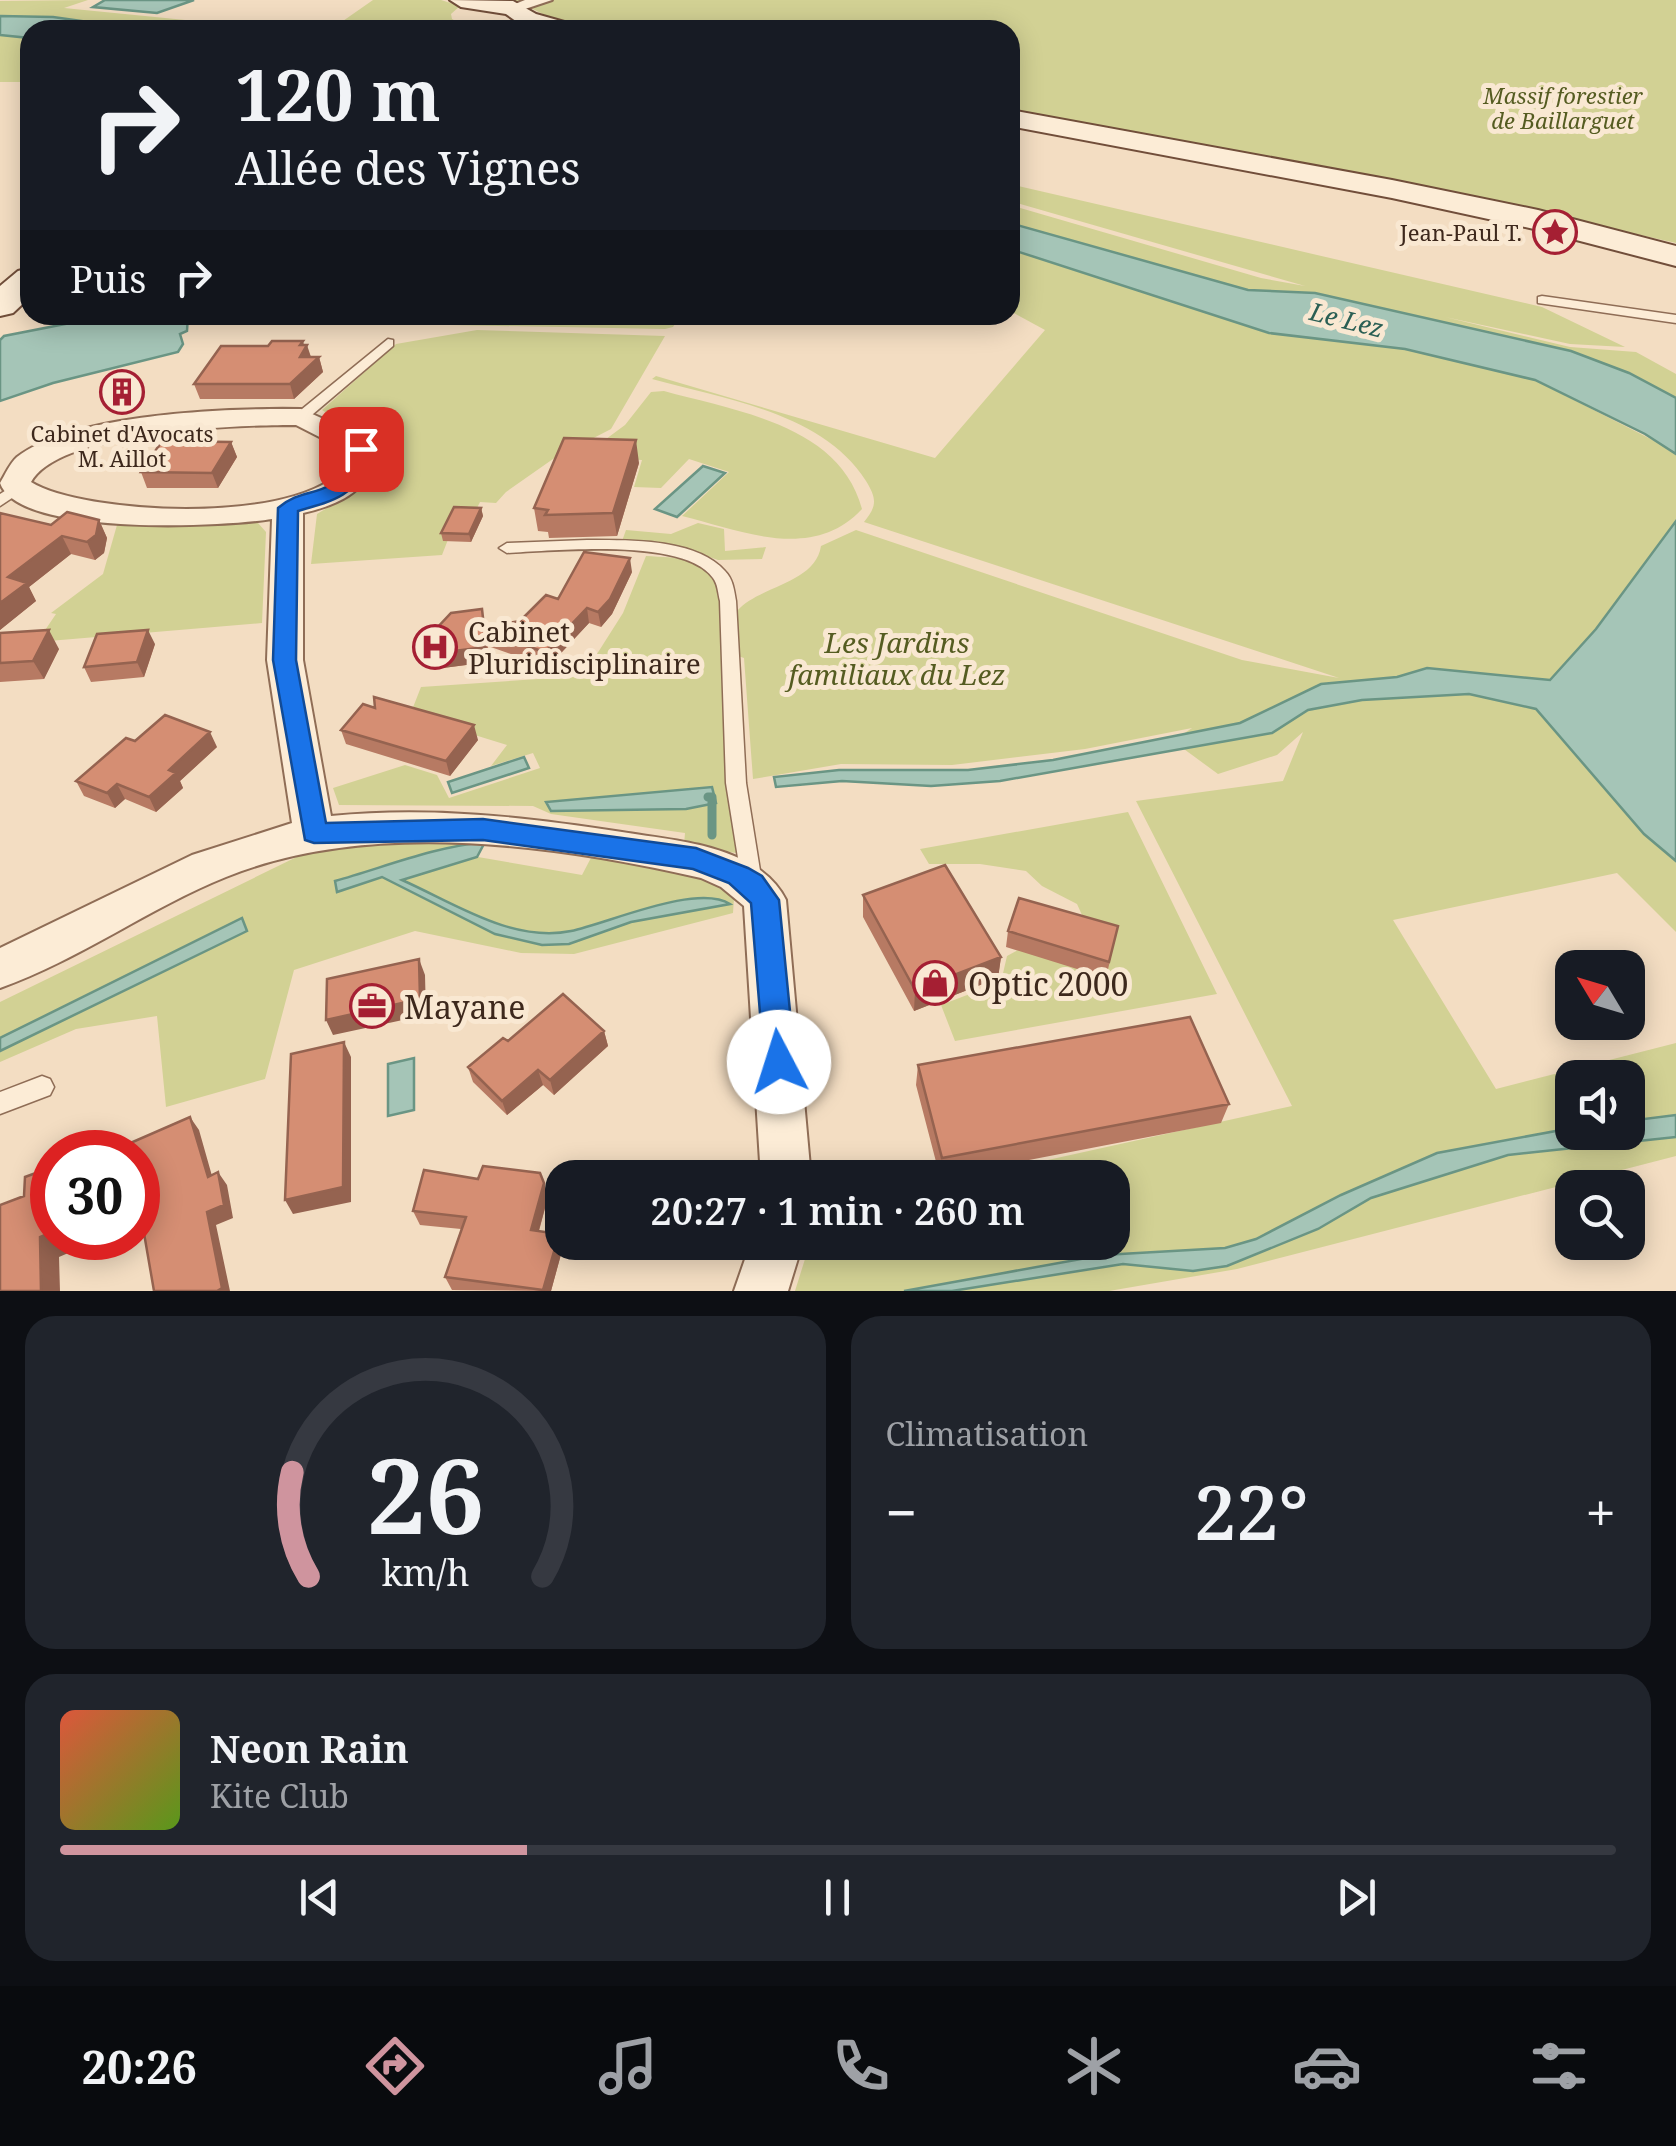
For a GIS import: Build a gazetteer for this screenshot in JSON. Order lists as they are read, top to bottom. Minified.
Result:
{"water":["Le Lez"],"parks":["Massif forestier de Baillarguet","Les Jardins familiaux du Lez"],"places":{"place":["Jean-Paul T."],"building":["Cabinet d'Avocats M. Aillot"],"hospital":["Cabinet Pluridisciplinaire"],"shop":["Optic 2000"],"office":["Mayane"]},"north":"top left","page":{"turn":["120 m","Allée des Vignes"],"then":"Puis","limit":"30","trip":"20:27 · 1 min · 260 m","tile":"Climatisation","heat":["−","22°","+"],"song":["Neon Rain","Kite Club"],"tabs":"20:26","gauge":["26","km/h"]}}
